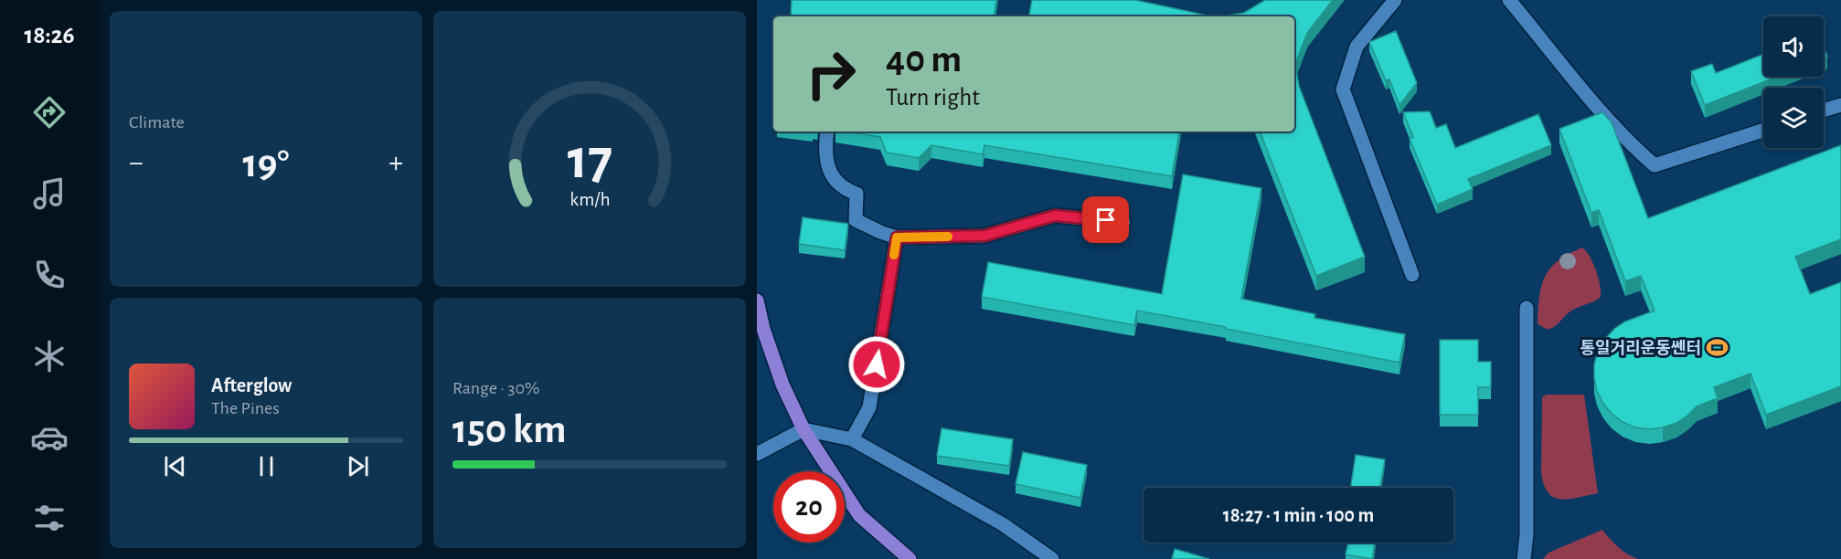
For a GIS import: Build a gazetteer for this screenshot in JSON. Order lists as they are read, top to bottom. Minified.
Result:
{"places":{"sports":["통일거리운동쎈터"]},"page":{"tabs":"18:26","tile":["Climate",["Range · 30%","150 km"]],"turn":["40 m","Turn right"],"heat":["−","19°","+"],"song":["Afterglow","The Pines"],"limit":"20","trip":"18:27 · 1 min · 100 m","gauge":["17","km/h"]}}
